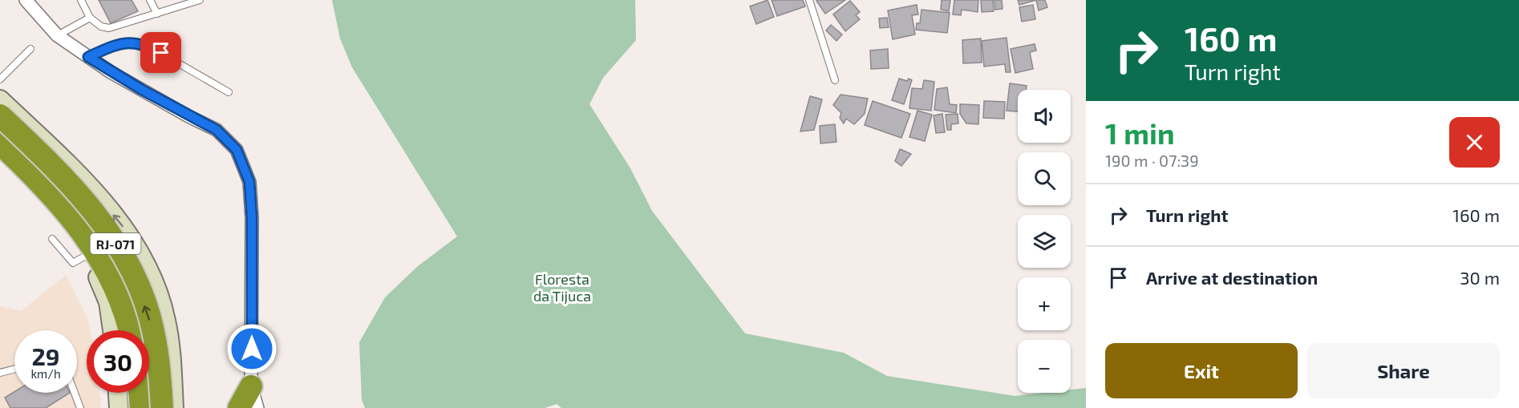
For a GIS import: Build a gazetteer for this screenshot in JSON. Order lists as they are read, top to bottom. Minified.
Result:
{"streets":{"highway":["RJ-071"]},"parks":["Floresta da Tijuca"],"page":{"turn":["160 m","Turn right"],"map_buttons":["+","−"],"heading":["1 min","190 m · 07:39"],"list":[{"name":"Turn right","value":"160 m"},{"name":"Arrive at destination","value":"30 m"}],"speed":"29 km/h","limit":"30","buttons":["Exit","Share"]}}
